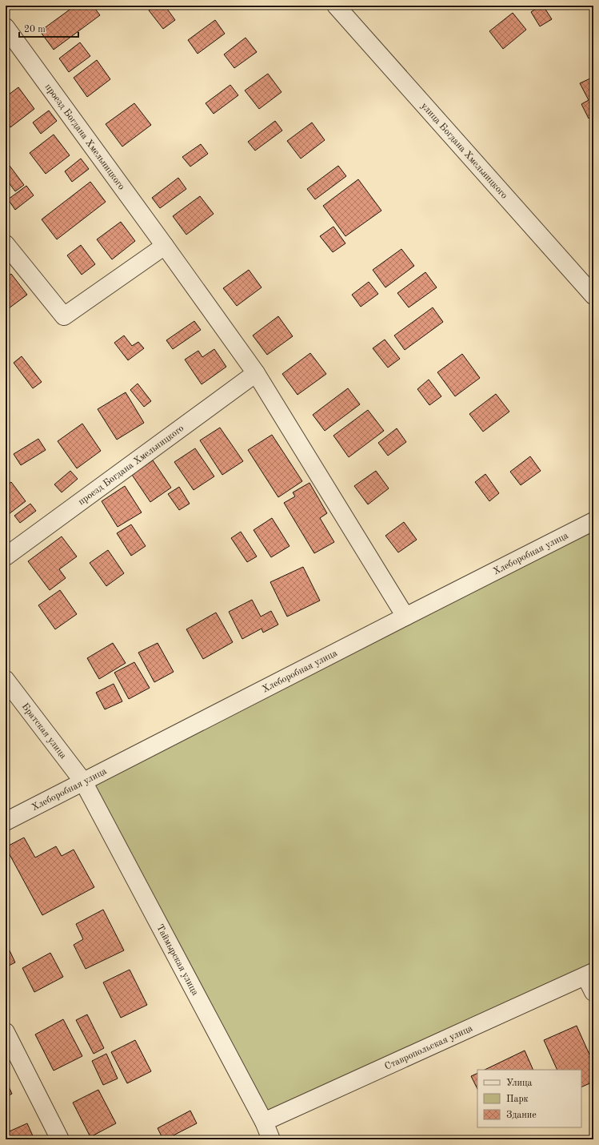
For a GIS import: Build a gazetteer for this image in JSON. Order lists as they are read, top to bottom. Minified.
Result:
{"streets":{"street":["проезд Богдана Хмельницкого","улица Богдана Хмельницкого","Хлеборобная улица","Братская улица","Таймырская улица","Ставропольская улица"]},"crossings":[["проезд Богдана Хмельницкого","Хлеборобная улица"],["Хлеборобная улица","Братская улица"],["Хлеборобная улица","Таймырская улица"],["Братская улица","Таймырская улица"],["Таймырская улица","Ставропольская улица"]],"legend":["Улица","Парк","Здание"],"scale_bar":"20 m"}
